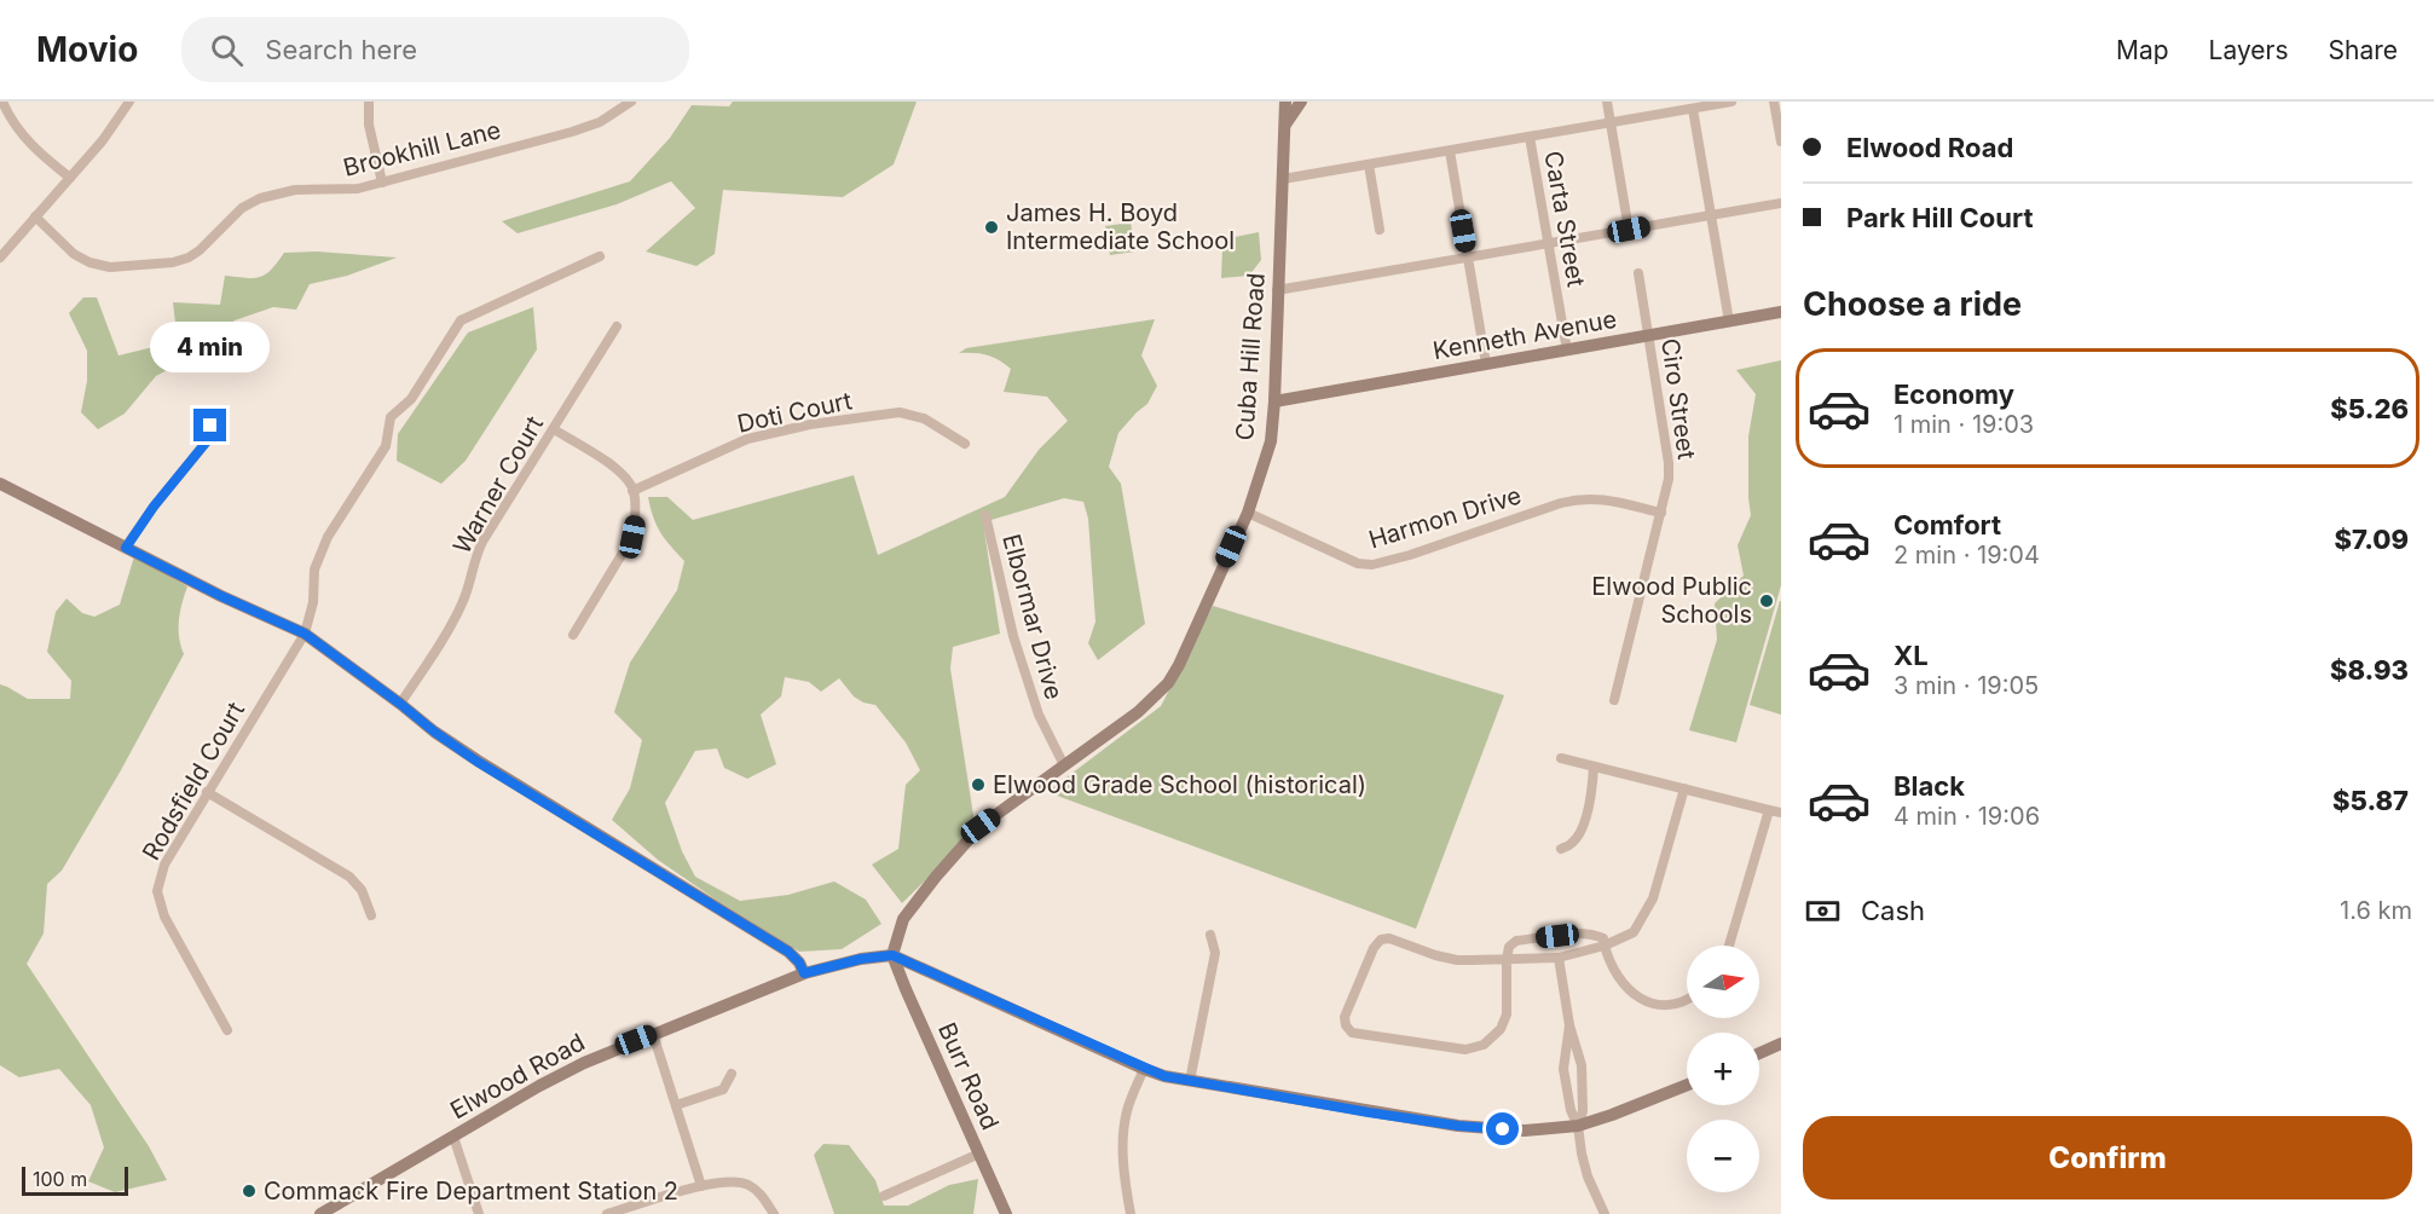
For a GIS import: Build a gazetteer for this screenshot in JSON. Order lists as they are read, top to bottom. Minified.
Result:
{"streets":{"main road":["Kenneth Avenue","Cuba Hill Road","Elwood Road","Burr Road"],"street":["Brookhill Lane","Carta Street","Ciro Street","Doti Court","Warner Court","Harmon Drive","Elbormar Drive","Rodsfield Court"]},"crossings":[["Carta Street","Kenneth Avenue"],["Kenneth Avenue","Cuba Hill Road"],["Kenneth Avenue","Ciro Street"],["Cuba Hill Road","Harmon Drive"],["Cuba Hill Road","Elbormar Drive"],["Cuba Hill Road","Elwood Road"],["Cuba Hill Road","Burr Road"],["Ciro Street","Harmon Drive"],["Elwood Road","Burr Road"]],"places":["James H. Boyd Intermediate School","Elwood Public Schools","Elwood Grade School (historical)","Commack Fire Department Station 2"],"scale_bar":"100 m","north":"right","page":{"header":"Movio","search":"Search here","nav":["Map","Layers","Share"],"banner":["Elwood Road","Park Hill Court"],"heading":"Choose a ride","bubble":"4 min","list":[{"name":"Economy","note":"1 min · 19:03","value":"$5.26"},{"name":"Comfort","note":"2 min · 19:04","value":"$7.09"},{"name":"XL","note":"3 min · 19:05","value":"$8.93"},{"name":"Black","note":"4 min · 19:06","value":"$5.87"}],"pay":["Cash","1.6 km"],"map_buttons":["+","−"],"buttons":"Confirm","scale":"100 m"}}
